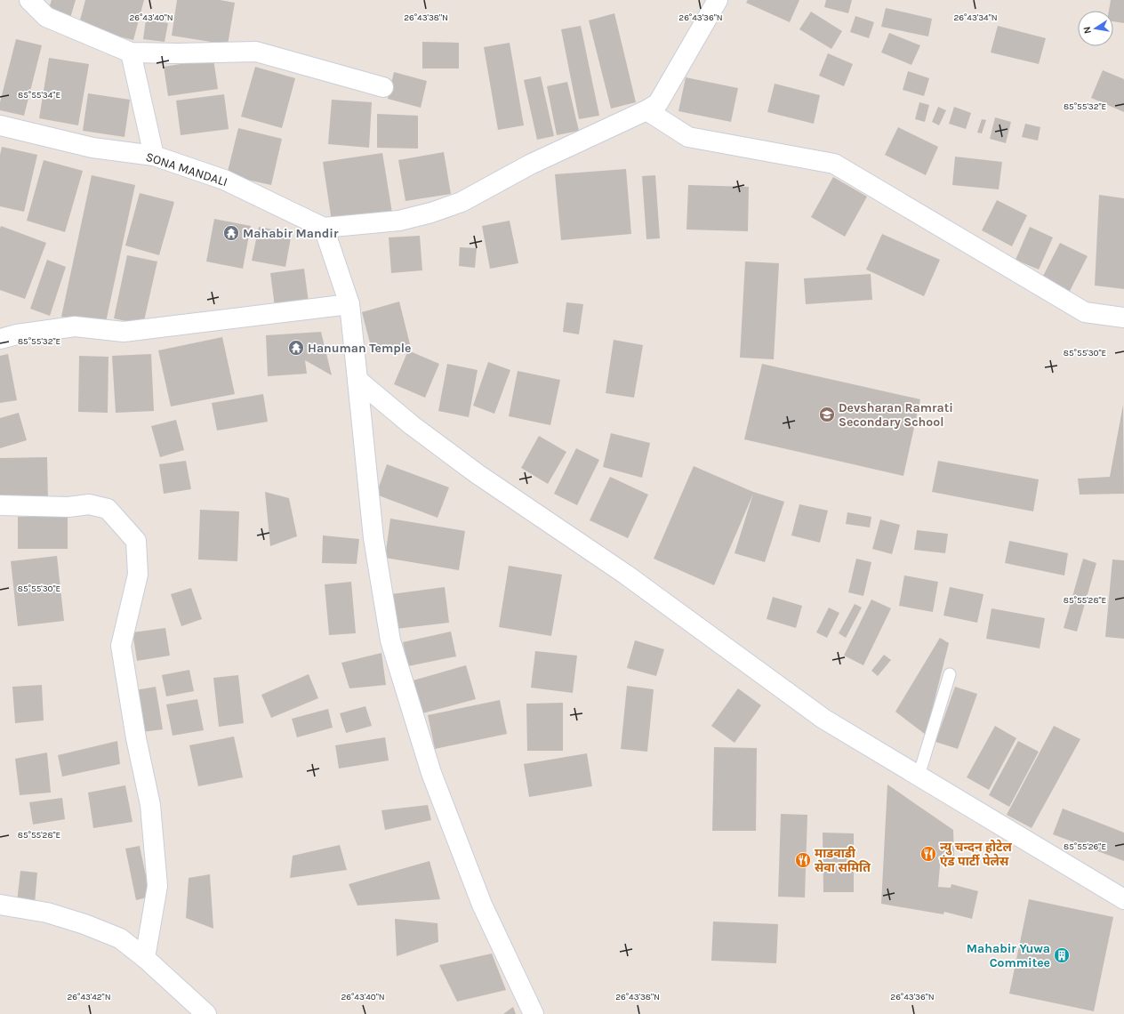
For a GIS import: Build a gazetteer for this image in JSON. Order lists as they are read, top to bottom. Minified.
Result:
{"streets":{"street":["SONA MANDALI"]},"places":{"temple":["Mahabir Mandir","Hanuman Temple"],"school or university":["Devsharan Ramrati Secondary School"],"restaurant":["न्यु चन्दन होटेल एंड पार्टी पेलेस","माडवाडी सेवा समिति"],"building":["Mahabir Yuwa Commitee"]},"north":"left","coordinates":["26°43'40\"N","26°43'38\"N","26°43'36\"N","26°43'34\"N","85°55'34\"E","85°55'32\"E","85°55'30\"E","85°55'28\"E","85°55'26\"E","26°43'42\"N"]}
